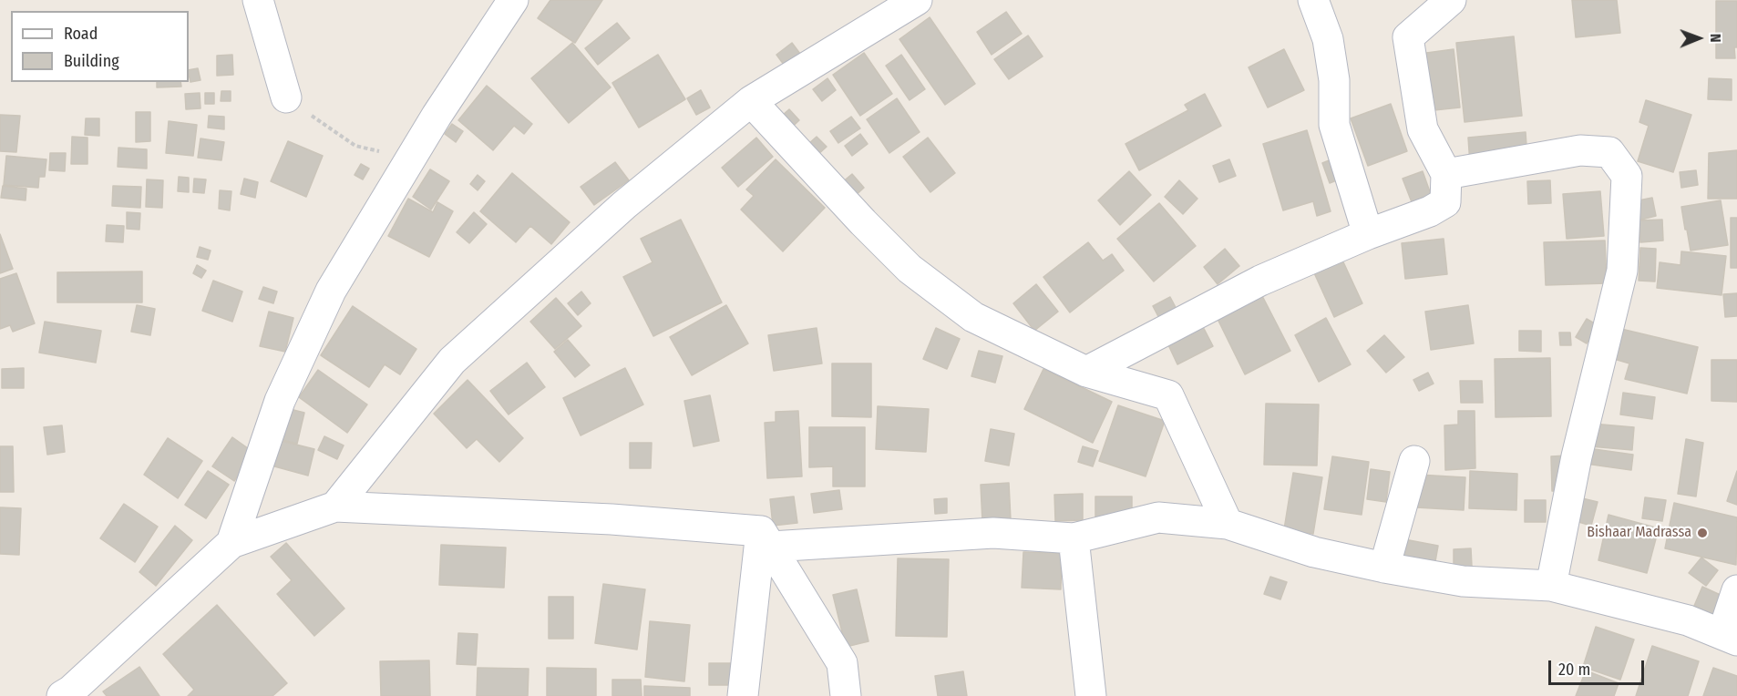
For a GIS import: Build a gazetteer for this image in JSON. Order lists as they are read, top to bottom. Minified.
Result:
{"places":["Bishaar Madrassa"],"legend":["Road","Building"],"scale_bar":"20 m","north":"right"}
